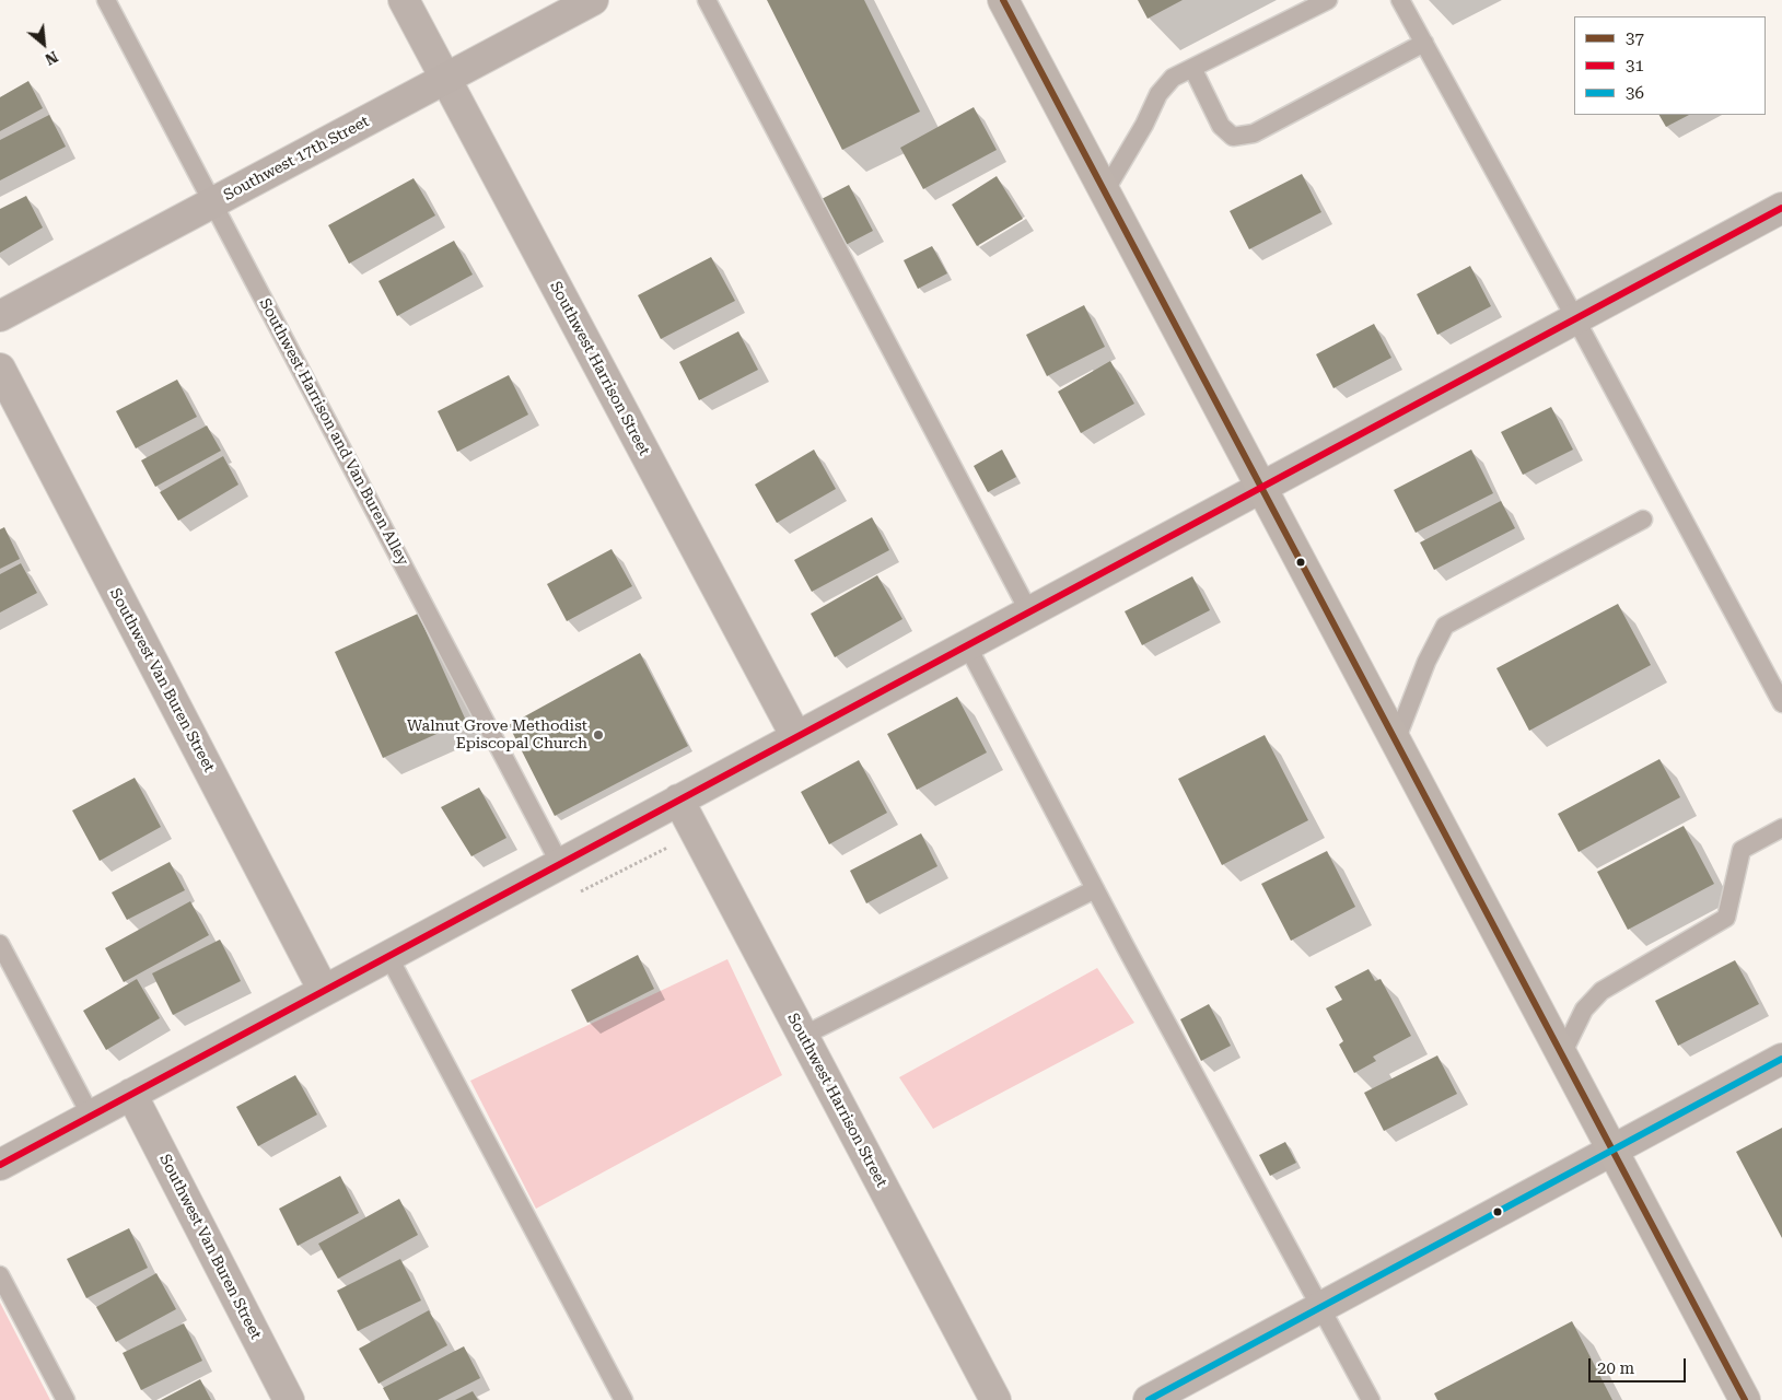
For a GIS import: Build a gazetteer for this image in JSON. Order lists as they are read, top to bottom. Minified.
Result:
{"streets":{"main road":["Southwest 17th Street"],"street":["Southwest Harrison Street","Southwest Van Buren Street"],"lane":["Southwest Harrison and Van Buren Alley"]},"crossings":[["Southwest 17th Street","Southwest Harrison Street"],["Southwest 17th Street","Southwest Harrison and Van Buren Alley"]],"places":["Walnut Grove Methodist Episcopal Church"],"lines":["transit line 37","transit line 31","transit line 36"],"legend":["37","31","36"],"scale_bar":"20 m","north":"bottom right"}
